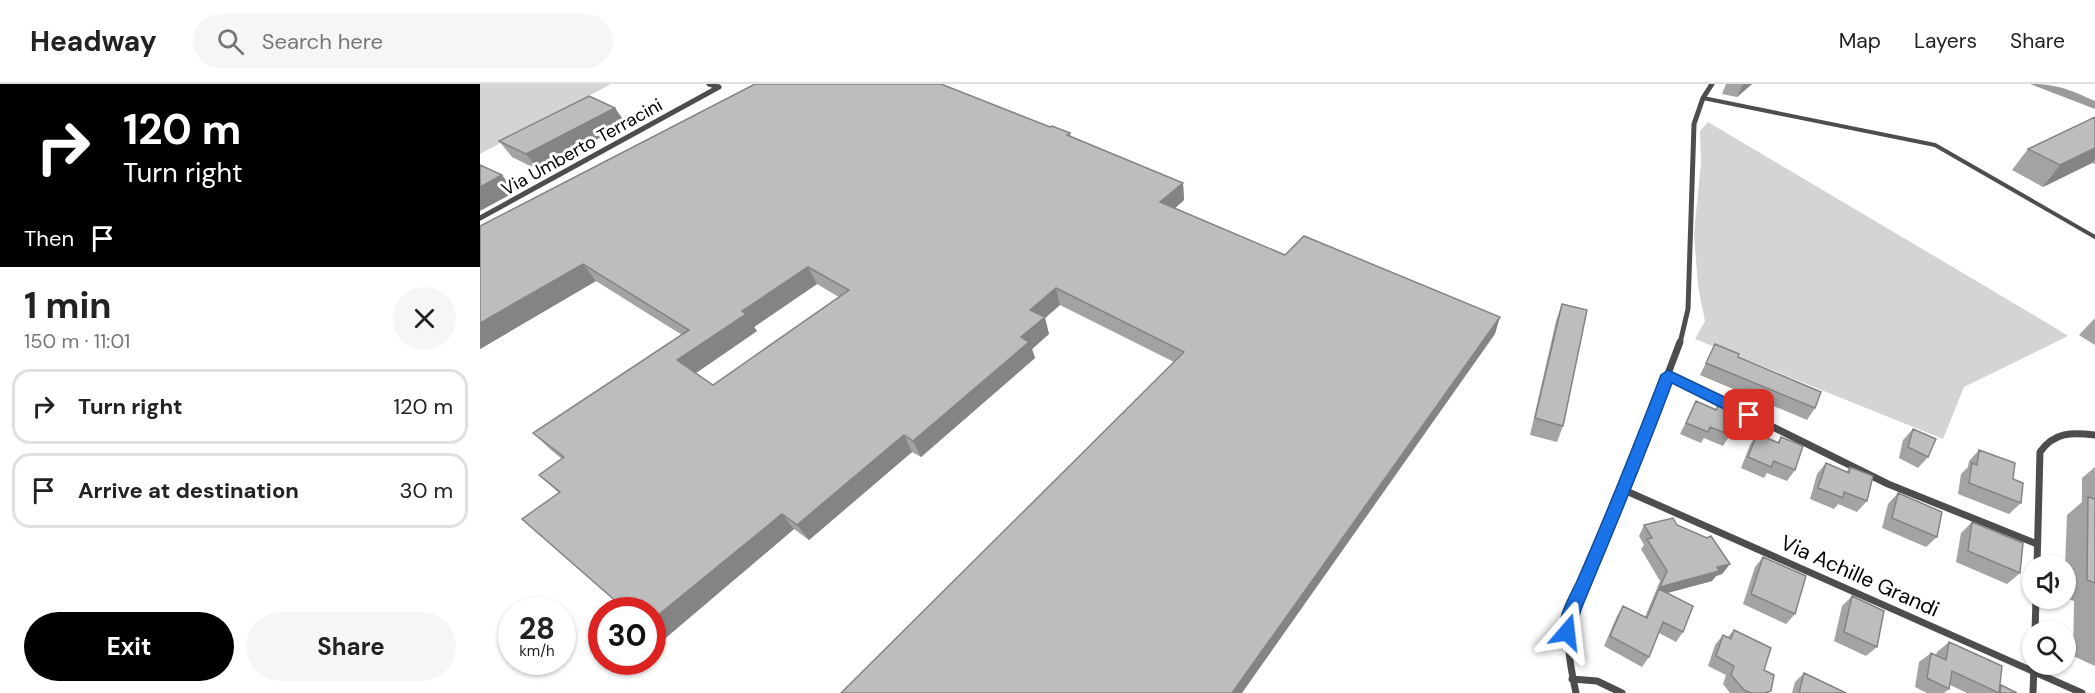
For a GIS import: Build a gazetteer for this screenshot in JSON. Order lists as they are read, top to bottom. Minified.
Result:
{"streets":{"street":["Via Umberto Terracini","Via Achille Grandi"]},"page":{"header":"Headway","search":"Search here","nav":["Map","Layers","Share"],"turn":["120 m","Turn right"],"then":"Then","heading":["1 min","150 m · 11:01"],"list":[{"name":"Turn right","value":"120 m"},{"name":"Arrive at destination","value":"30 m"}],"speed":"28 km/h","limit":"30","buttons":["Exit","Share"]}}
